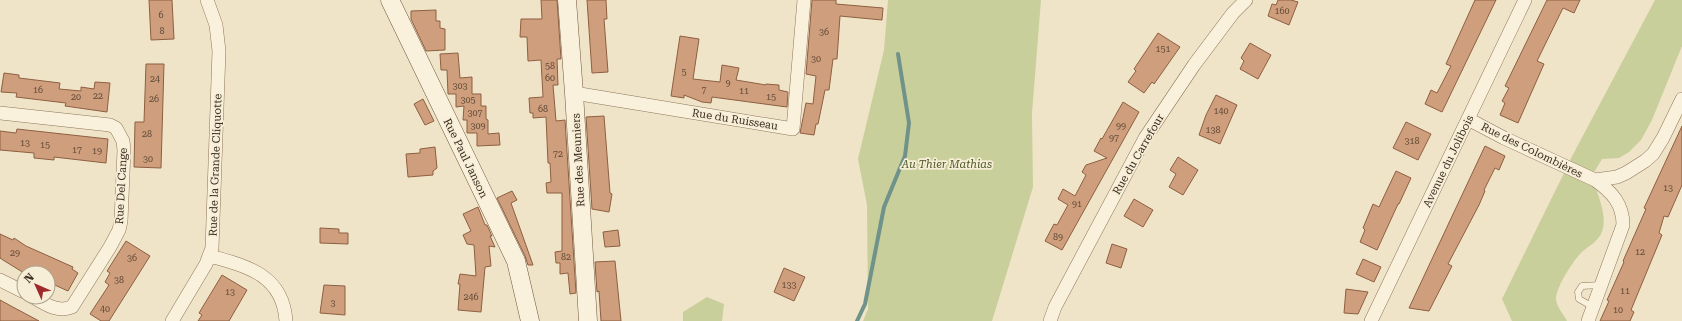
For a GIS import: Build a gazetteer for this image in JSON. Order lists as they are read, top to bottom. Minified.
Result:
{"streets":{"street":["Rue du Ruisseau","Rue des Colombières","Rue du Carrefour","Rue Paul Janson","Rue des Meuniers","Avenue du Jolibois","Rue de la Grande Cliquotte","Rue Del Cange"]},"crossings":[["Rue du Ruisseau","Rue des Meuniers"],["Rue des Colombières","Avenue du Jolibois"]],"parks":["Au Thier Mathias"],"house_numbers":["160","6","8","36","151","30","58","5","60","24","9","303","16","7","11","22","20","15","26","305","68","140","307","309","99","138","28","97","318","13","15","17","19","72","30","13","91","89","12","29","82","36","38","133","11","13","246","3","40","10"],"north":"top left"}
